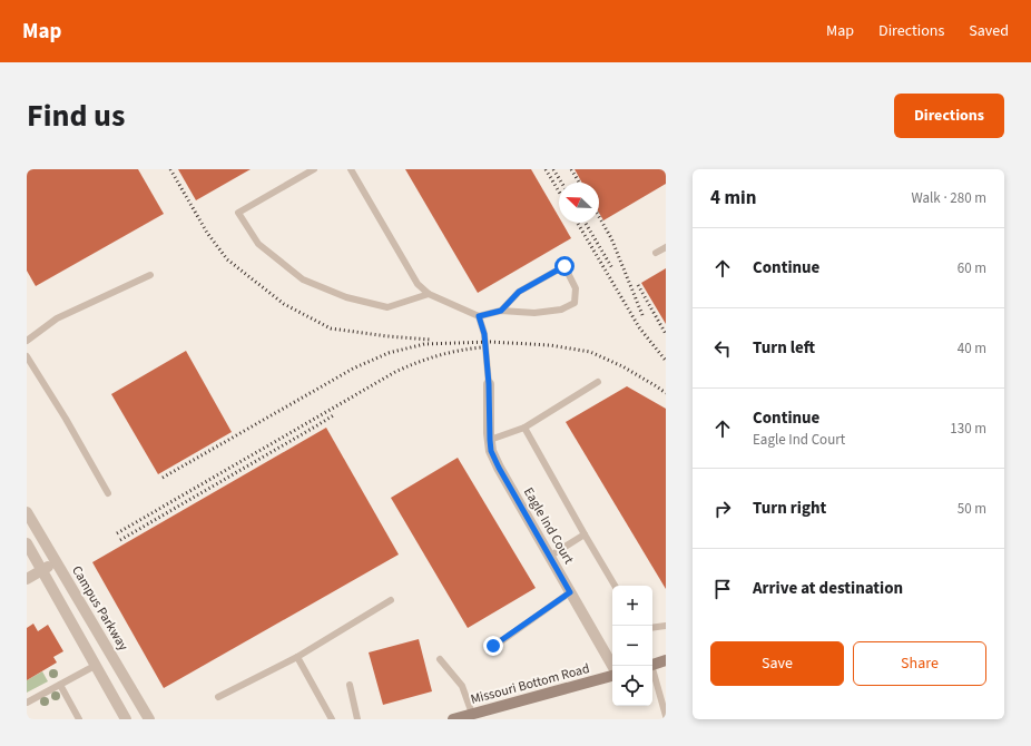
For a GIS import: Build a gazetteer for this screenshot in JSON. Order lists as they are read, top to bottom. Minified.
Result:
{"streets":{"street":["Eagle Ind Court","Campus Parkway","Missouri Bottom Road"]},"north":"top left","page":{"header":"Map","nav":["Map","Directions","Saved"],"title":"Find us","buttons":["Directions",["Save","Share"]],"heading":["4 min","Walk · 280 m"],"list":[["Continue","60 m"],["Turn left","40 m"],["Continue","Eagle Ind Court","130 m"],["Turn right","50 m"],"Arrive at destination"],"map_buttons":["+","−"]}}
